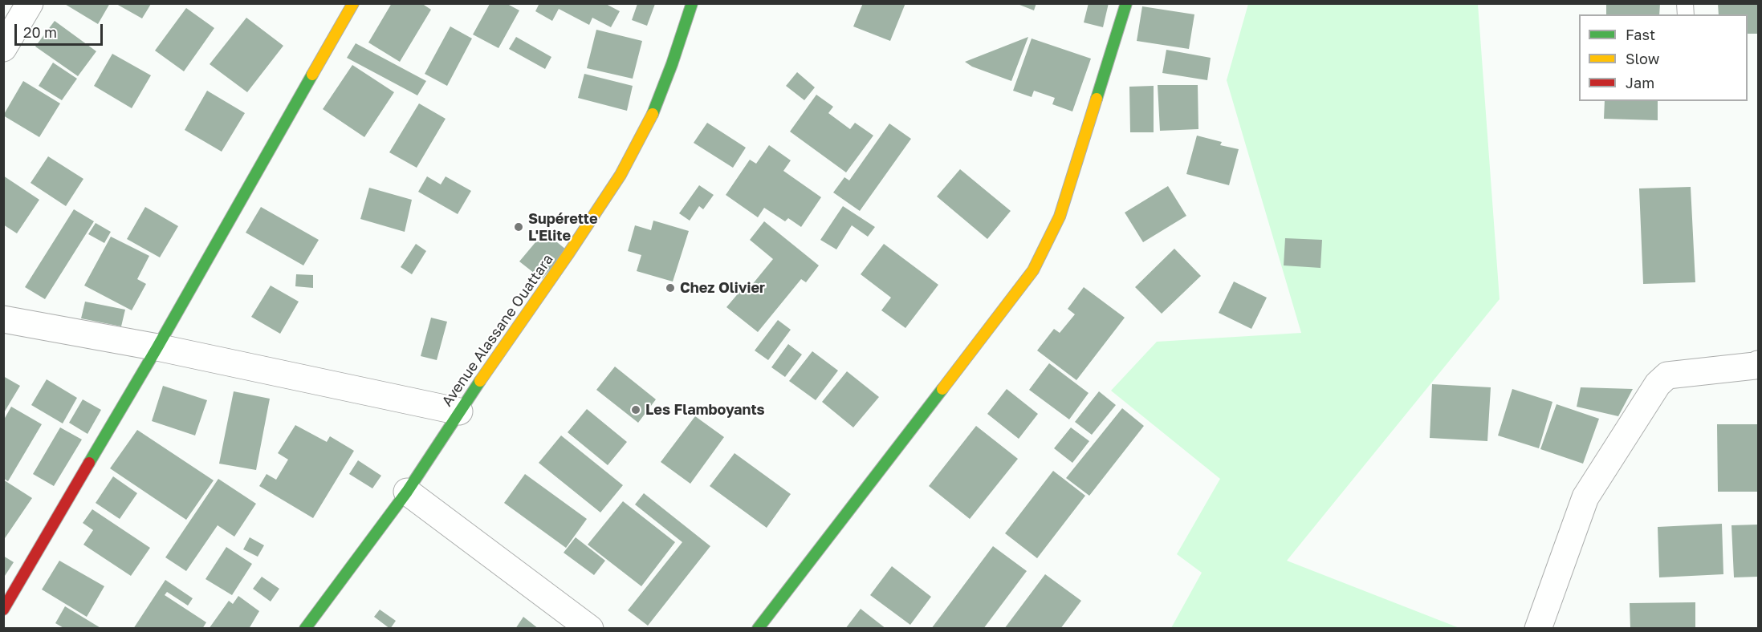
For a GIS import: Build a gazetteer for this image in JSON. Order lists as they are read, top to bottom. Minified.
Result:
{"streets":{"street":["Avenue Alassane Ouattara"]},"places":["Supérette L'Elite","Chez Olivier","Les Flamboyants"],"legend":["Fast","Slow","Jam"],"scale_bar":"20 m"}
